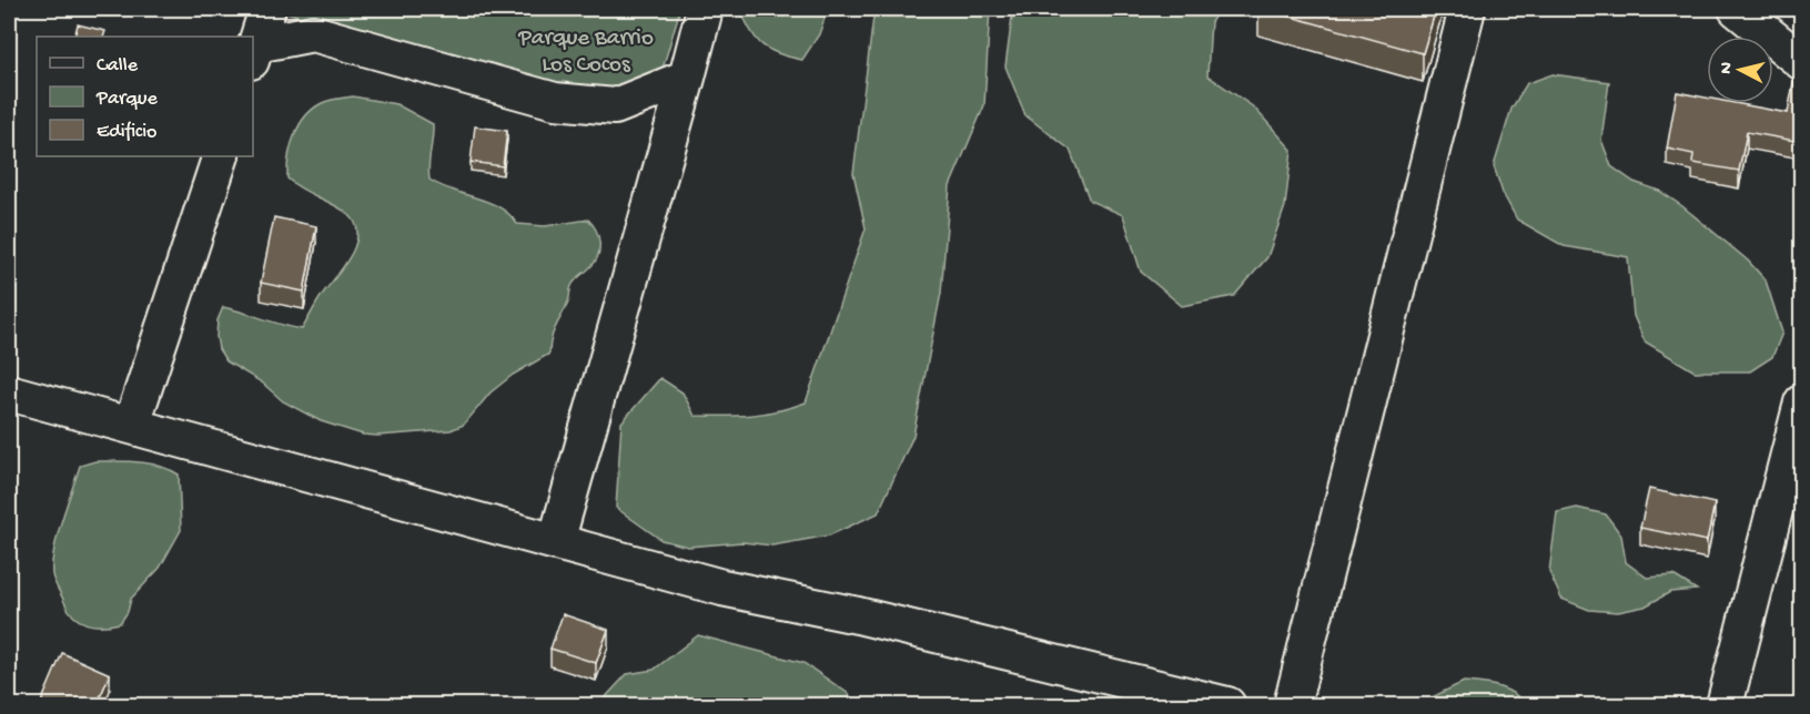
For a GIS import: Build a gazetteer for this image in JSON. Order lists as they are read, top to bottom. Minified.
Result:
{"parks":["Parque Barrio Los Cocos"],"legend":["Calle","Parque","Edificio"],"north":"left"}
